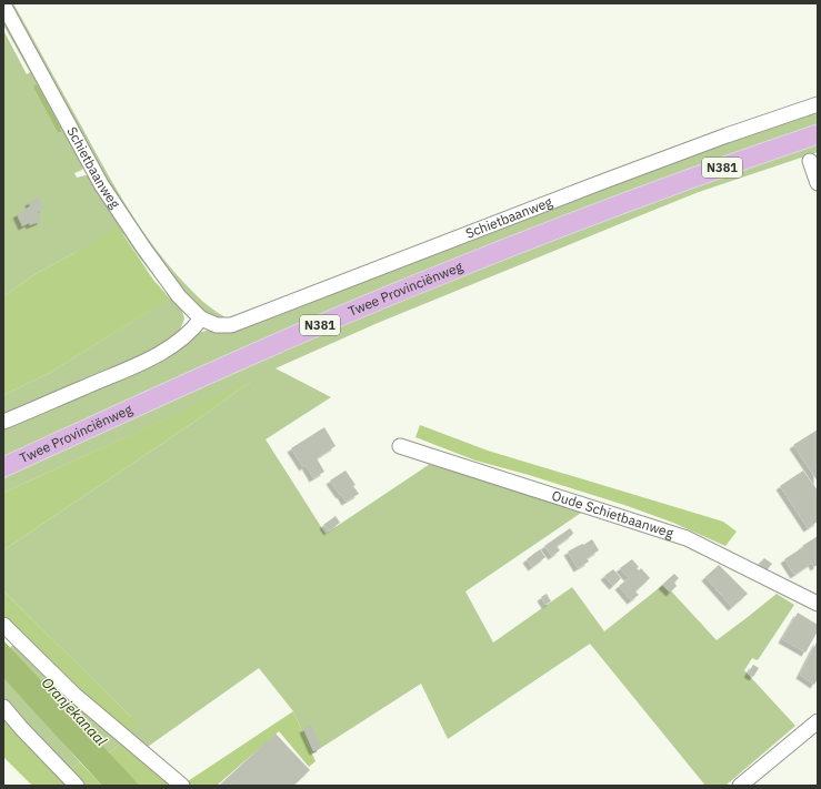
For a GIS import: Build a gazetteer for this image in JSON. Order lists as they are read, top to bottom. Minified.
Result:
{"streets":{"main road":["N381","Twee Provinciënweg"],"street":["Schietbaanweg","Oude Schietbaanweg"]},"water":["Oranjekanaal"]}
